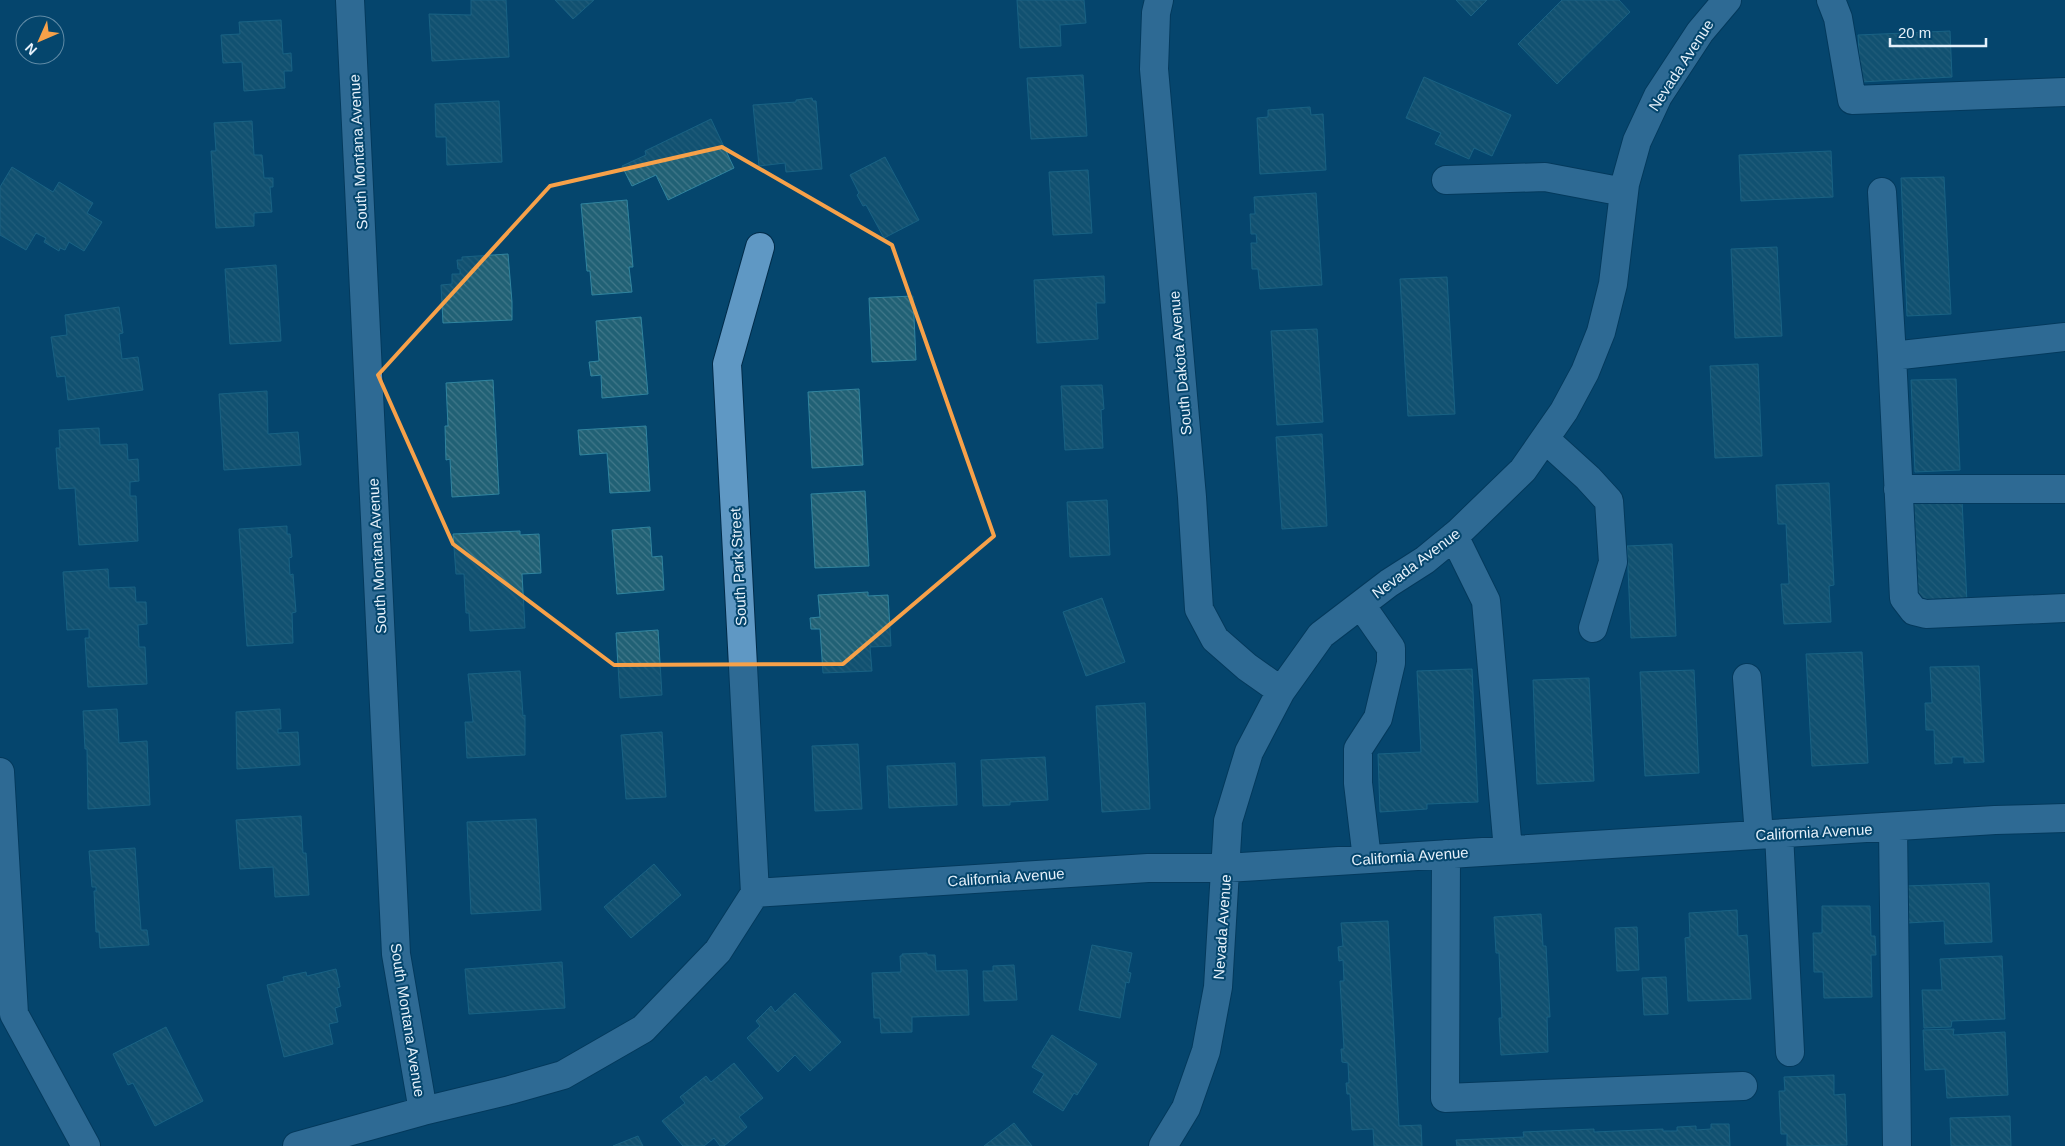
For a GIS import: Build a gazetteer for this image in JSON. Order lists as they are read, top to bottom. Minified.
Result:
{"streets":{"street":["Nevada Avenue","South Montana Avenue","South Dakota Avenue","South Park Street","California Avenue"]},"crossings":[["Nevada Avenue","South Dakota Avenue"],["Nevada Avenue","California Avenue"],["South Park Street","California Avenue"]],"scale_bar":"20 m","north":"bottom left"}
